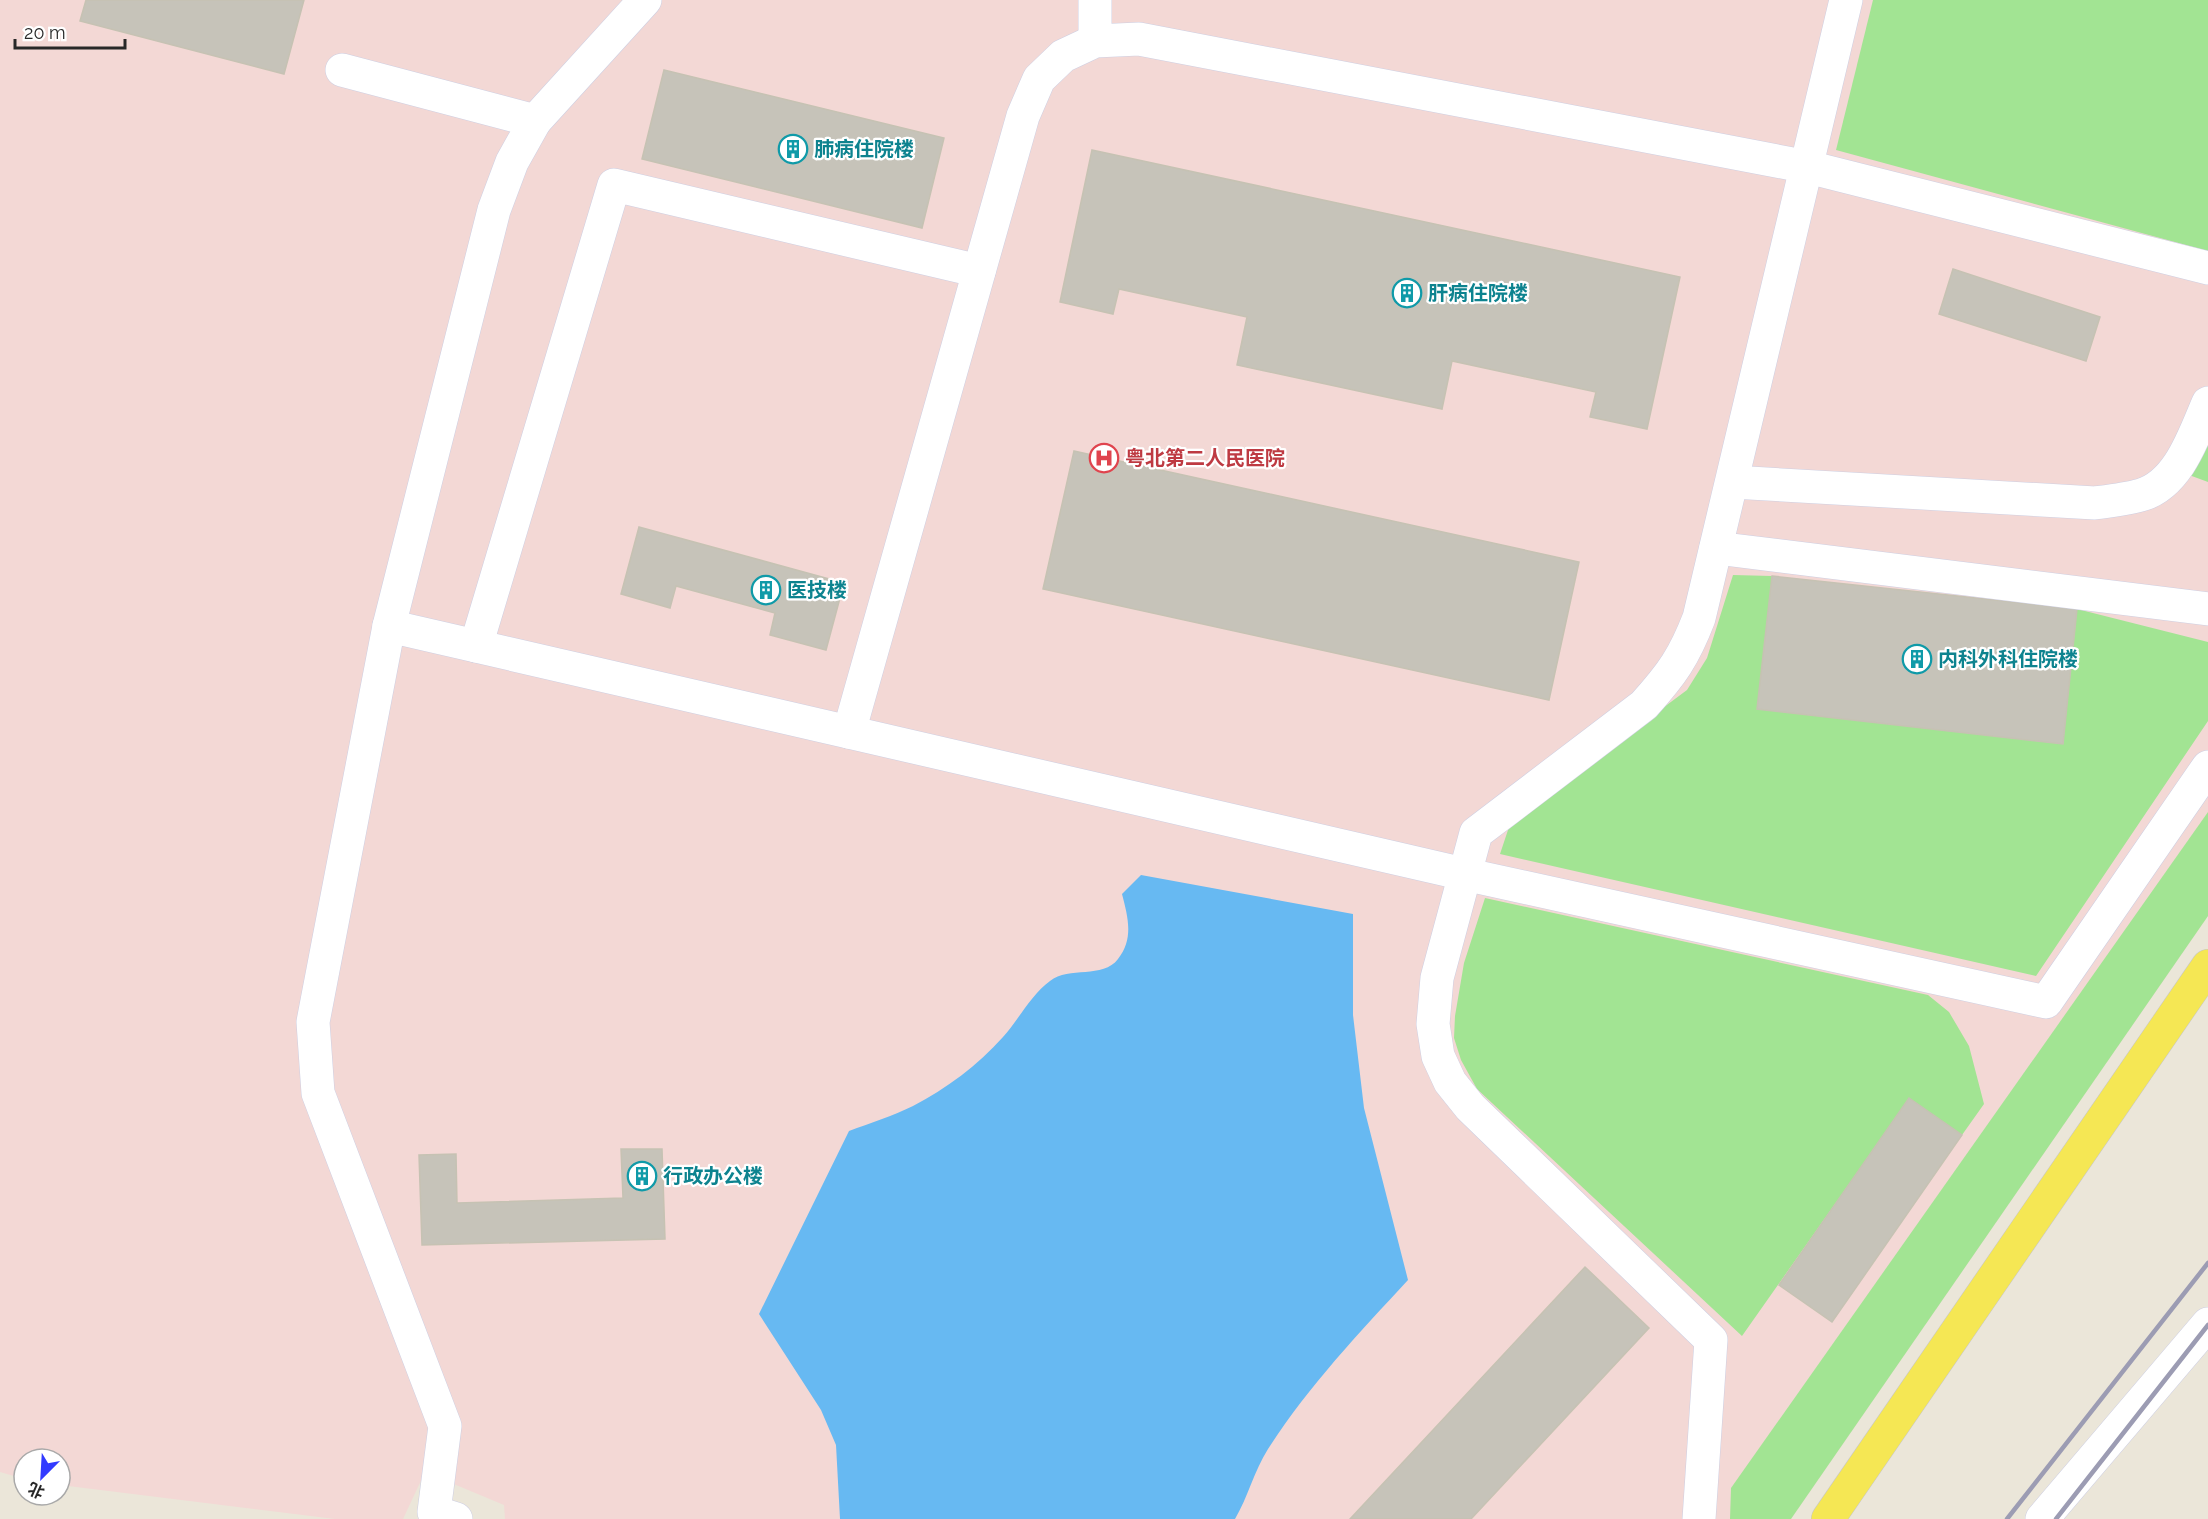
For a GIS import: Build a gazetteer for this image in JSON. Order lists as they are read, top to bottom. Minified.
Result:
{"places":{"building":["肺病住院楼","肝病住院楼","医技楼","内科外科住院楼","行政办公楼"],"hospital":["粤北第二人民医院"]},"scale_bar":"20 m","north":"bottom left"}
